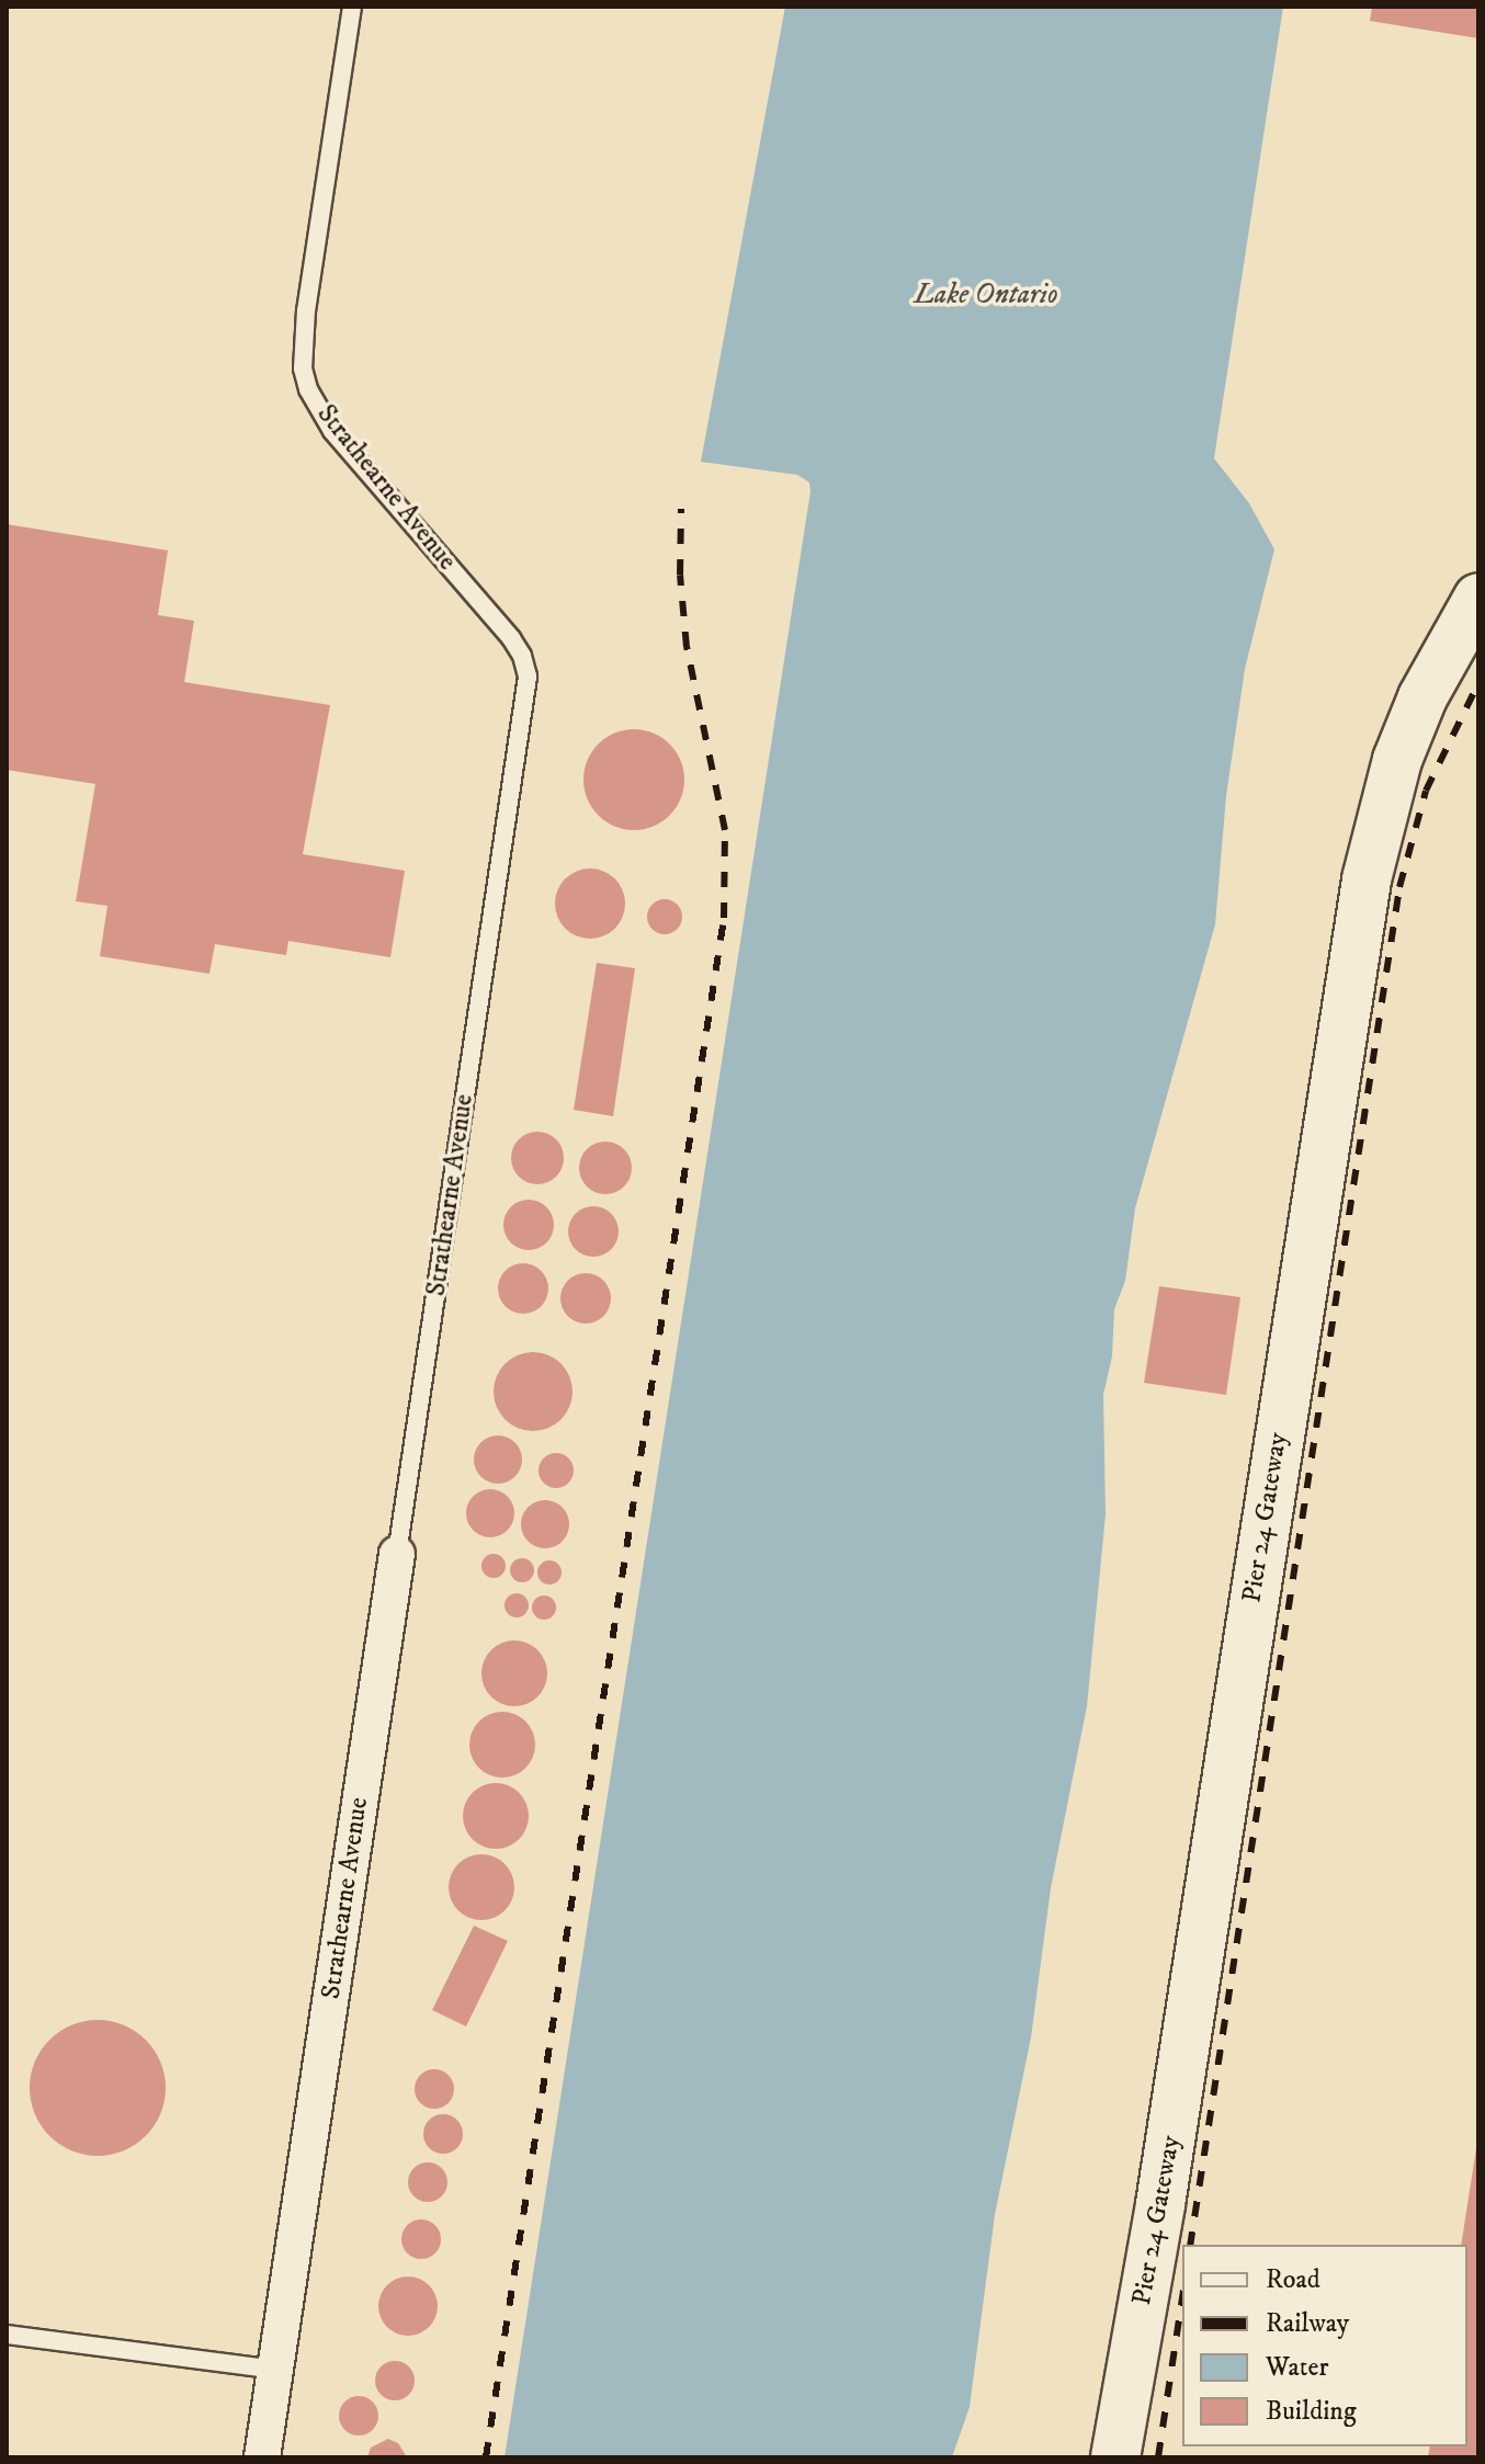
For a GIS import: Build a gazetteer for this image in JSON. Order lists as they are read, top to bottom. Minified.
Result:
{"streets":{"street":["Strathearne Avenue","Pier 24 Gateway"]},"water":["Lake Ontario"],"legend":["Road","Railway","Water","Building"]}
